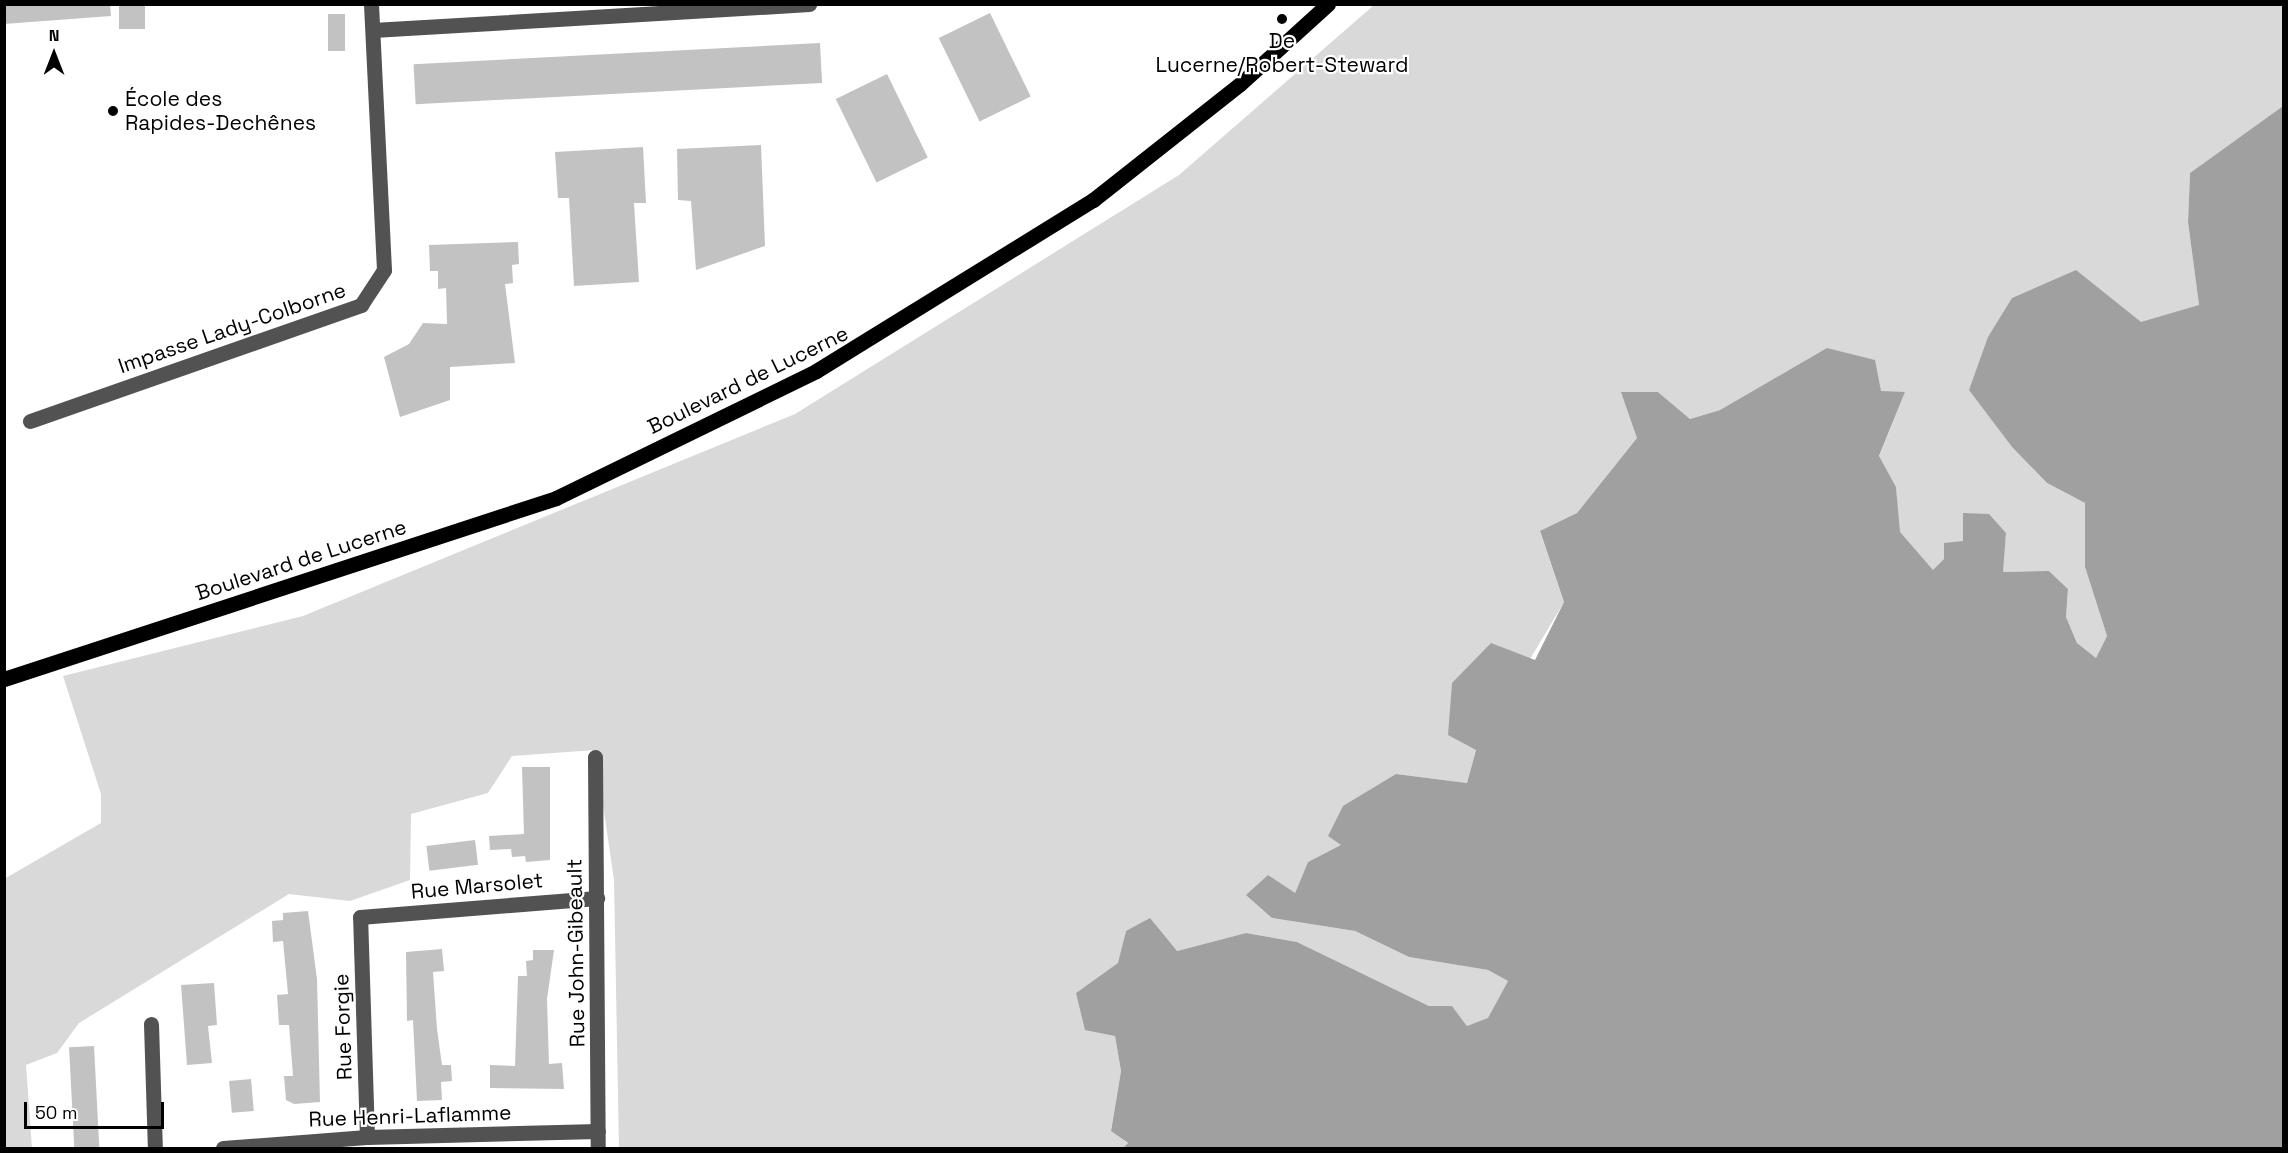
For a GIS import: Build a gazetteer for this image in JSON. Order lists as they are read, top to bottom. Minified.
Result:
{"streets":{"main road":["Boulevard de Lucerne"],"street":["Impasse Lady-Colborne","Rue Marsolet","Rue John-Gibeault","Rue Forgie","Rue Henri-Laflamme"]},"crossings":[["Rue Marsolet","Rue John-Gibeault"],["Rue Marsolet","Rue Forgie"],["Rue John-Gibeault","Rue Henri-Laflamme"],["Rue Forgie","Rue Henri-Laflamme"]],"places":["De Lucerne/Robert-Steward","École des Rapides-Dechênes"],"scale_bar":"50 m","north":"top"}
